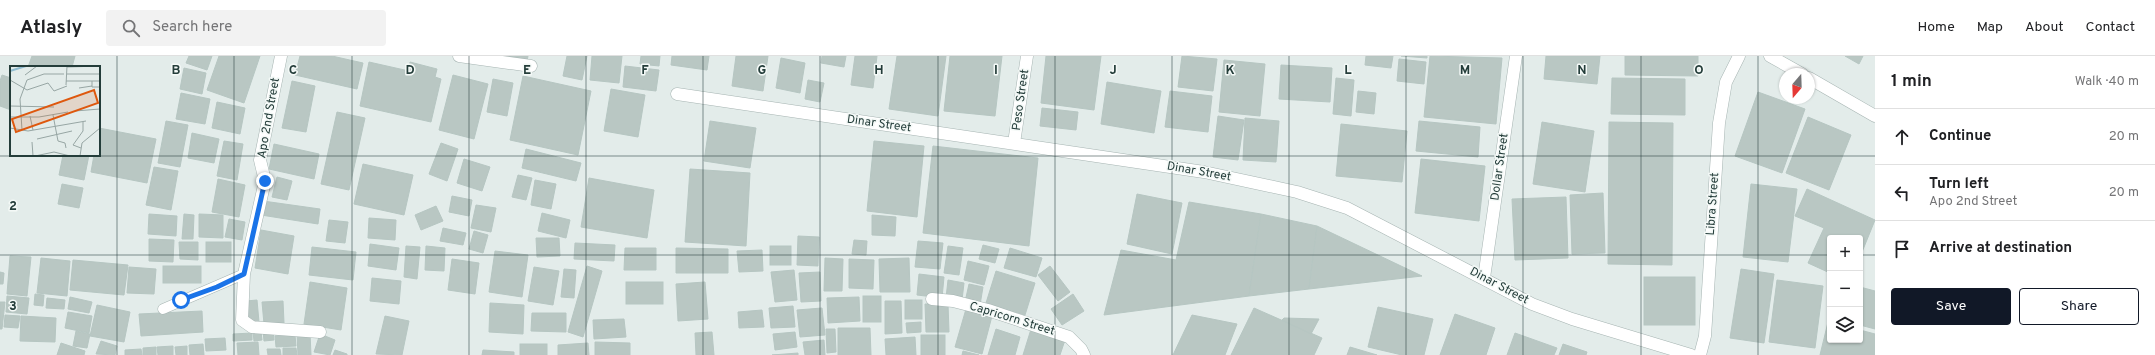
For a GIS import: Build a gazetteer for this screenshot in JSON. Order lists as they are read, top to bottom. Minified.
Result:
{"streets":{"street":["Peso Street","Apo 2nd Street","Dinar Street","Dollar Street","Libra Street","Capricorn Street"]},"crossings":[["Peso Street","Dinar Street"],["Dinar Street","Dollar Street"]],"north":"bottom","page":{"header":"Atlasly","search":"Search here","nav":["Home","Map","About","Contact"],"heading":["1 min","Walk · 40 m"],"list":[["Continue","20 m"],["Turn left","Apo 2nd Street","20 m"],"Arrive at destination"],"map_buttons":["+","−"],"buttons":["Save","Share"]},"grid":{"columns":["B","C","D","E","F","G","H","I","J","K","L","M","N","O"],"rows":["2","3"]}}
